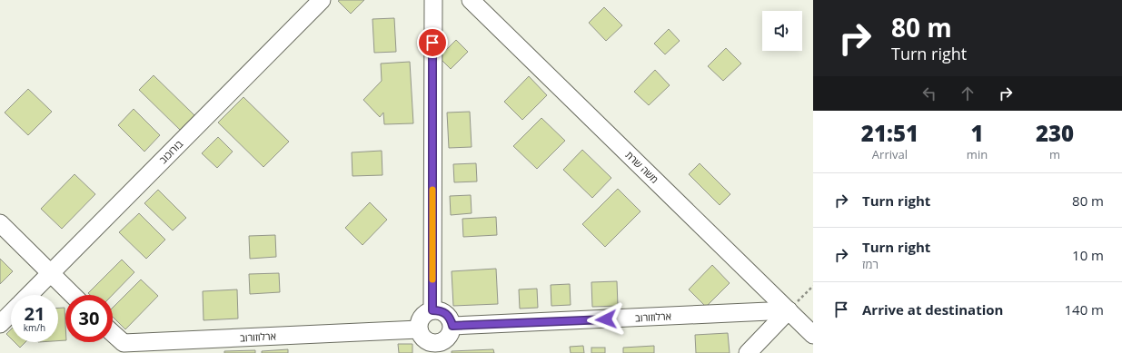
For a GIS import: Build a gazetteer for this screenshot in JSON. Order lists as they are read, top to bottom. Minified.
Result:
{"streets":{"street":["בורוכוב","משה שרת","ארלוזורוב"]},"crossings":[["משה שרת","ארלוזורוב"]],"page":{"turn":["80 m","Turn right"],"eta":["21:51","Arrival","1","min","230","m"],"list":[{"name":"Turn right","value":"80 m"},{"name":"Turn right","note":"רמז","value":"10 m"},{"name":"Arrive at destination","value":"140 m"}],"speed":"21 km/h","limit":"30"}}
